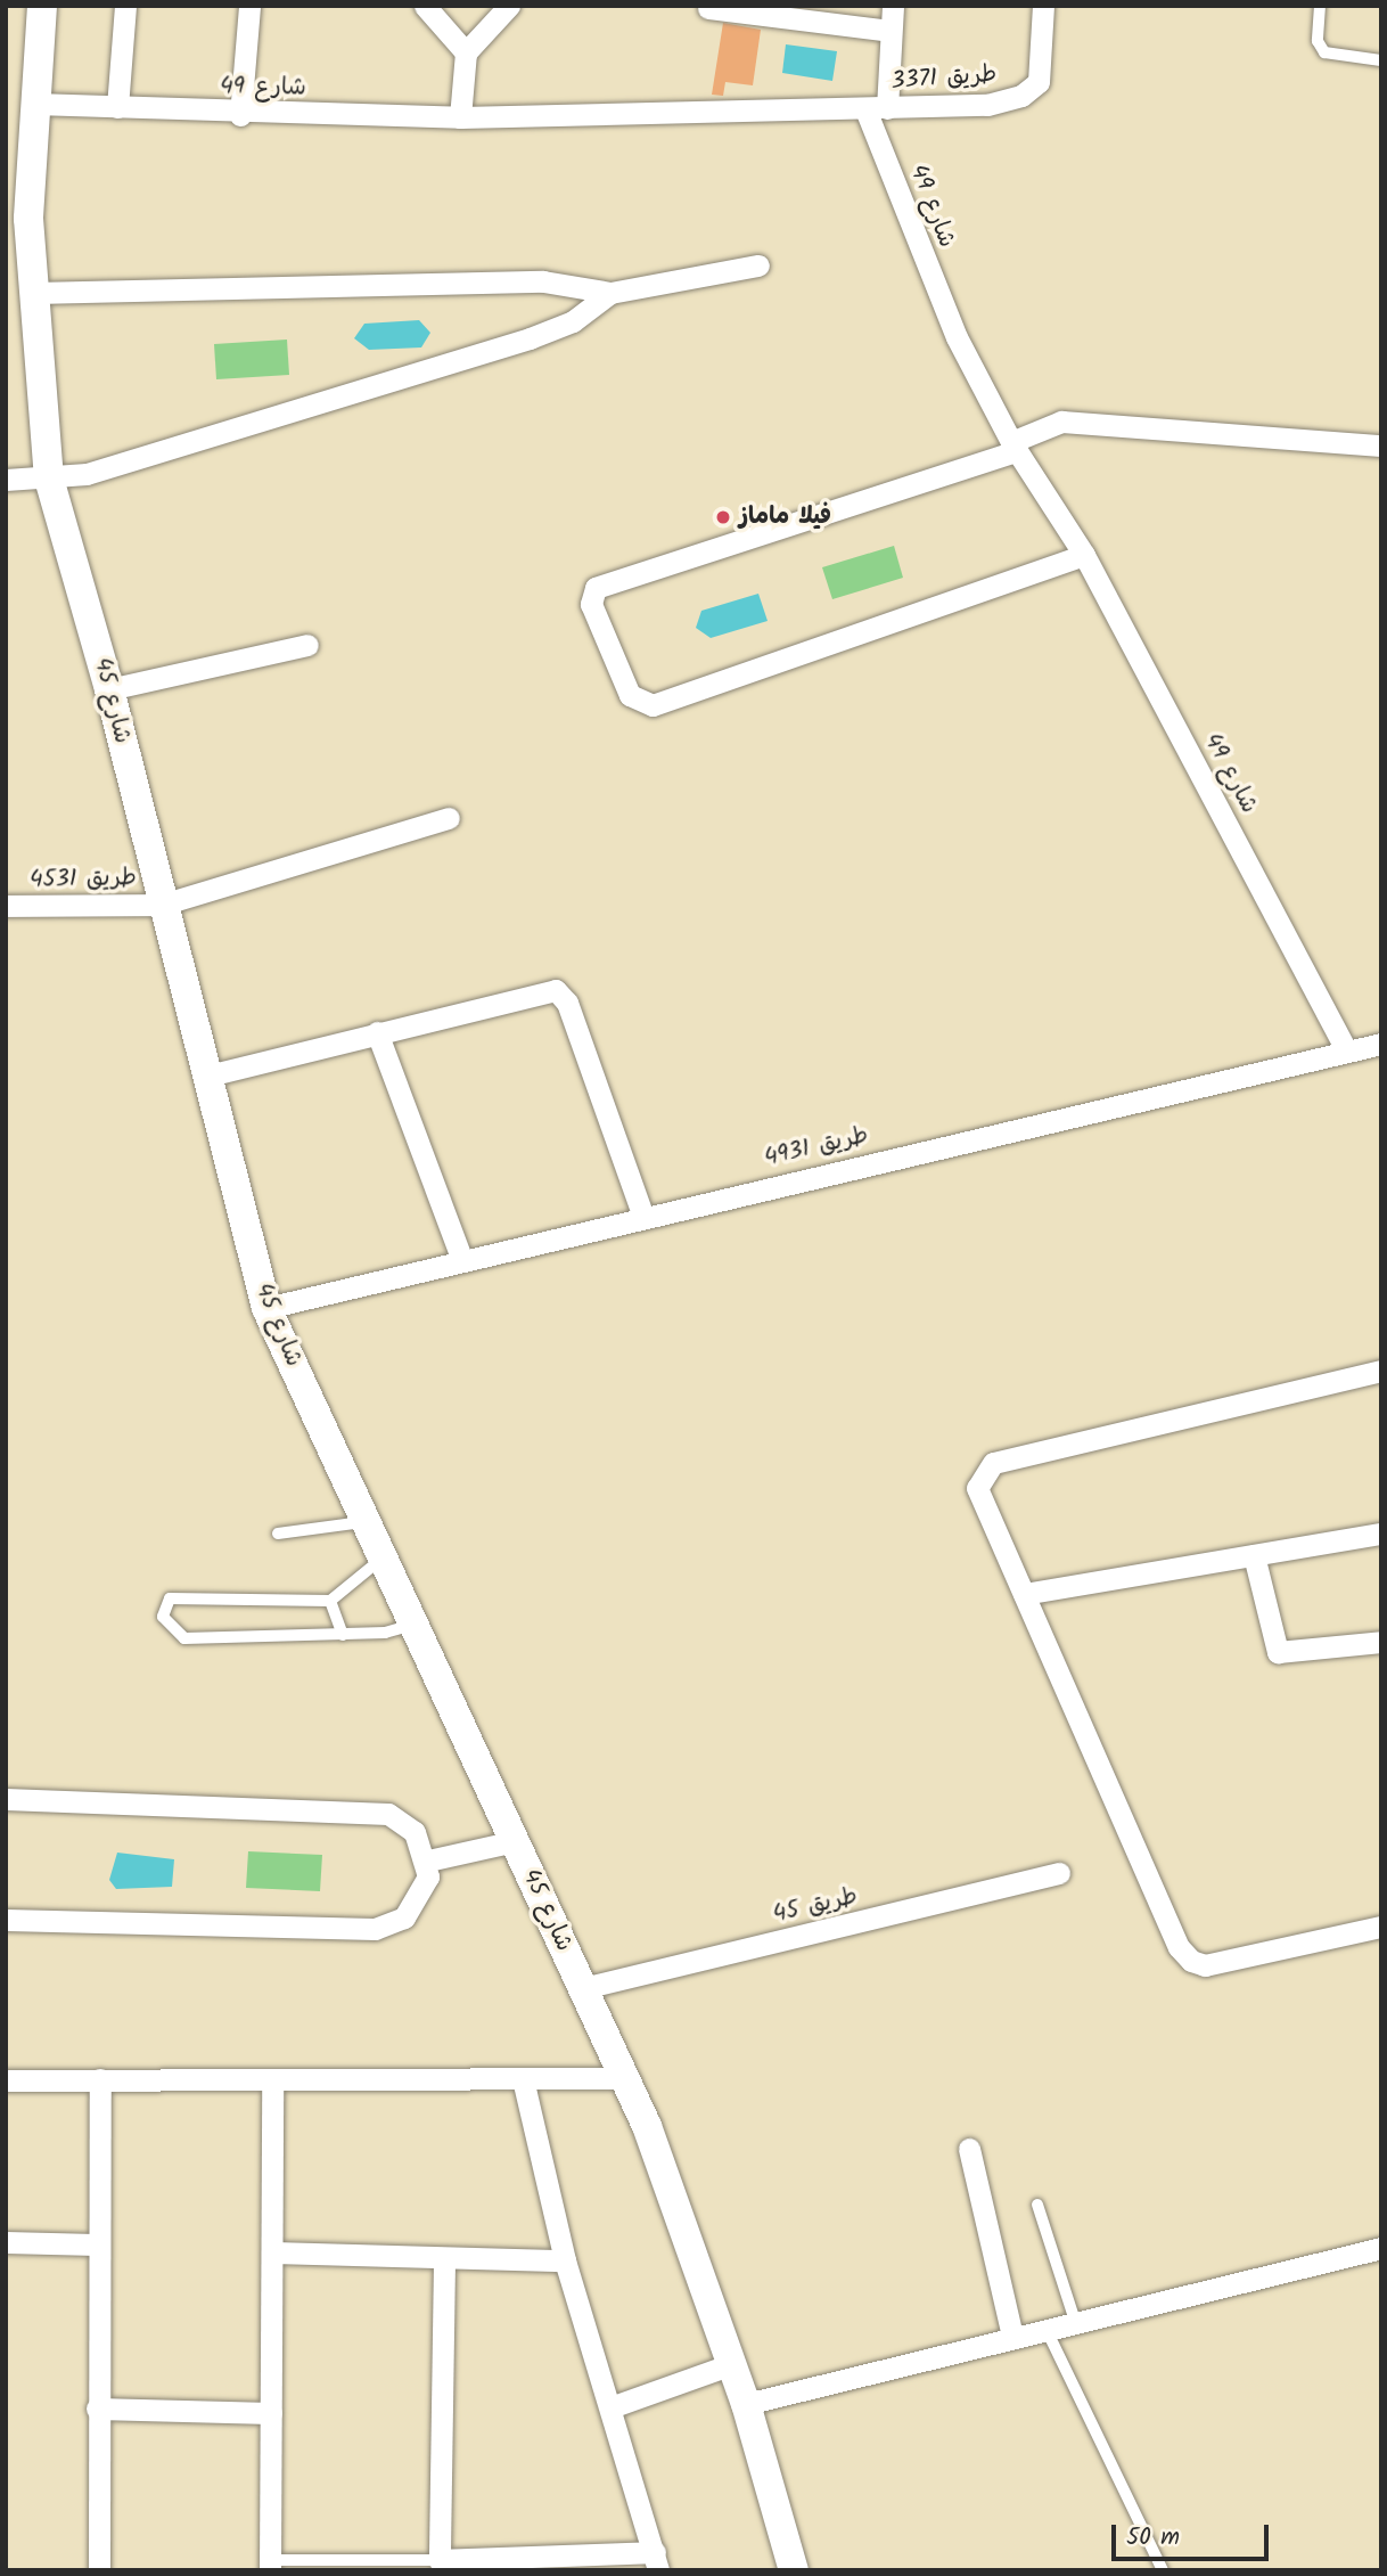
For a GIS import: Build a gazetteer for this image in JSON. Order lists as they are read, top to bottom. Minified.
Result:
{"streets":{"street":["طريق 3371","شارع 49","شارع 45","طريق 4531","طريق 4931","طريق 45"]},"crossings":[["طريق 3371","شارع 49"],["شارع 49","شارع 45"],["شارع 49","طريق 4931"],["شارع 45","طريق 4531"],["شارع 45","طريق 4931"],["شارع 45","طريق 45"]],"places":["فيلا ماماز"],"scale_bar":"50 m"}
